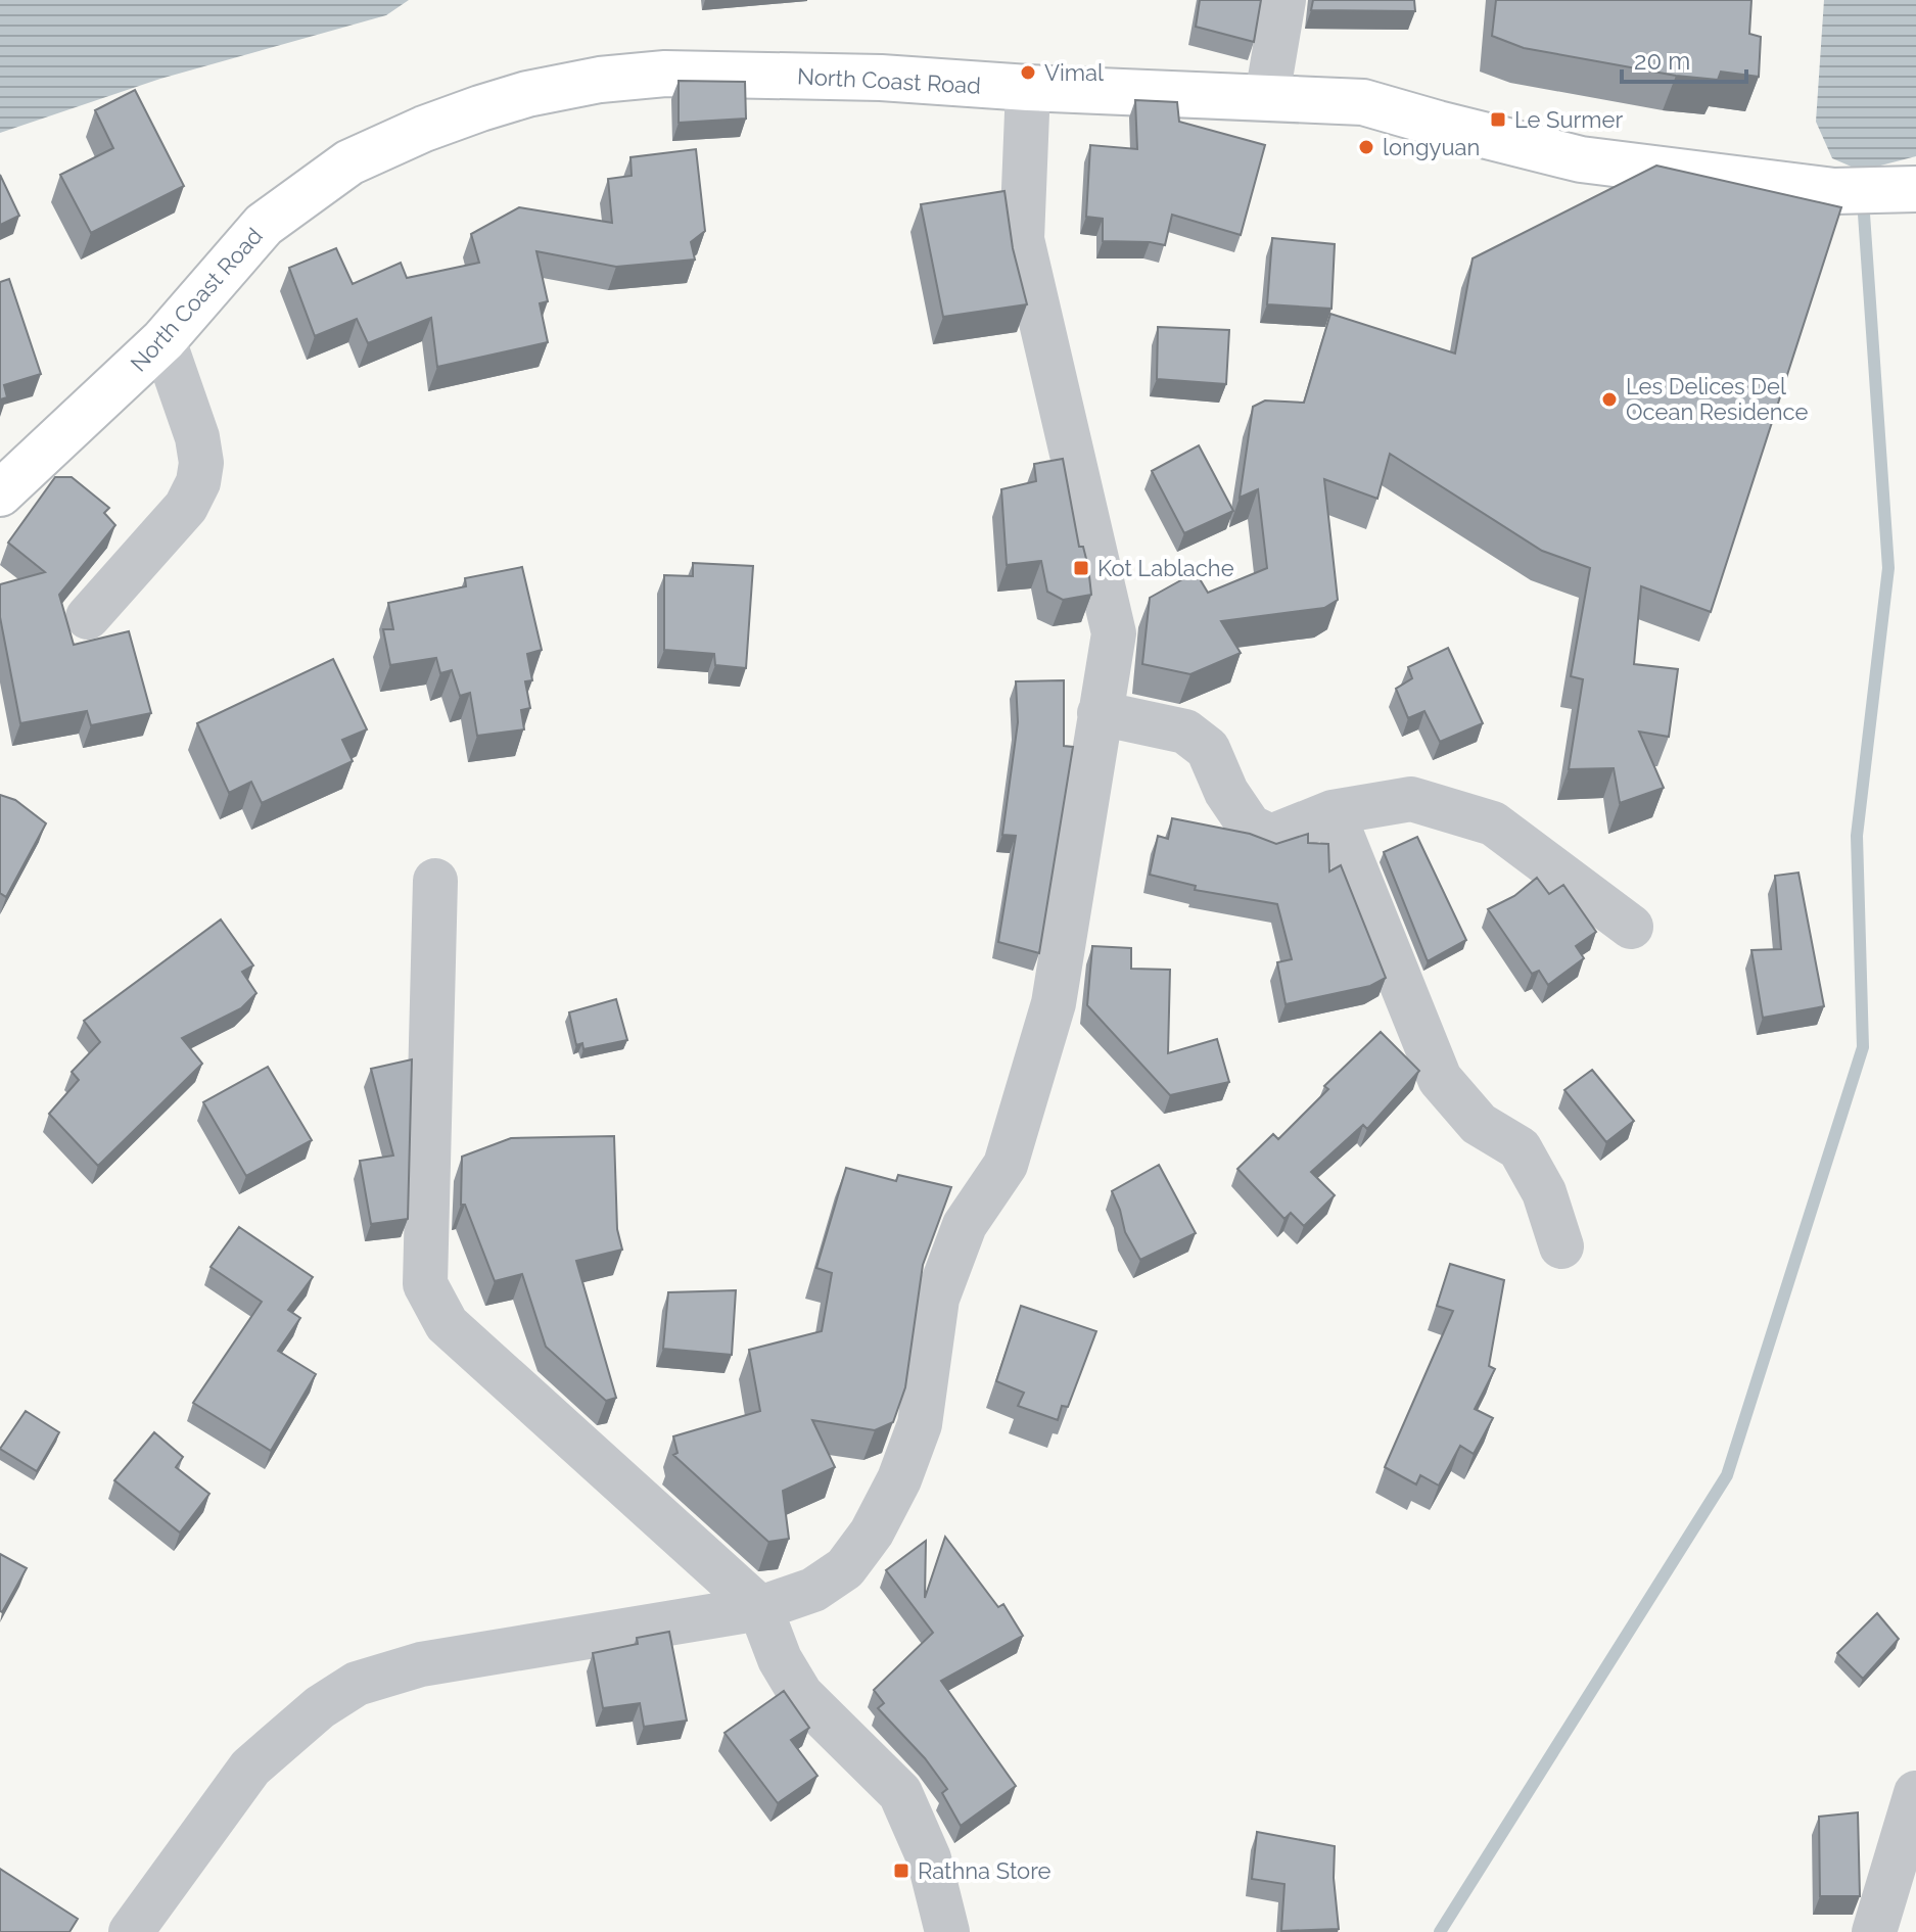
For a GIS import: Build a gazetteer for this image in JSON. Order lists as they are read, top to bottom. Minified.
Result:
{"streets":{"main road":["North Coast Road"]},"places":{"other":["Vimal","longyuan","Les Delices Del Ocean Residence"],"transit":["Le Surmer","Kot Lablache","Rathna Store"]},"scale_bar":"20 m"}
